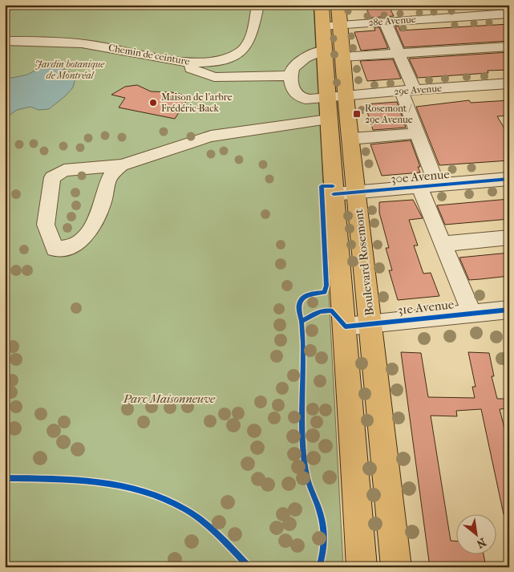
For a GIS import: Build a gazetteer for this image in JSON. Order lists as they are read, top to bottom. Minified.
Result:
{"streets":{"main road":["Boulevard Rosemont"],"street":["28e Avenue","Chemin de ceinture","29e Avenue","30e Avenue","31e Avenue"]},"crossings":[["28e Avenue","Boulevard Rosemont"],["29e Avenue","Boulevard Rosemont"],["30e Avenue","Boulevard Rosemont"],["Boulevard Rosemont","31e Avenue"]],"parks":["Jardin botanique de Montréal","Parc Maisonneuve"],"places":{"other":["Maison de l'arbre Frédéric-Back"],"transit":["Rosemont / 29e Avenue"]},"north":"bottom right"}
